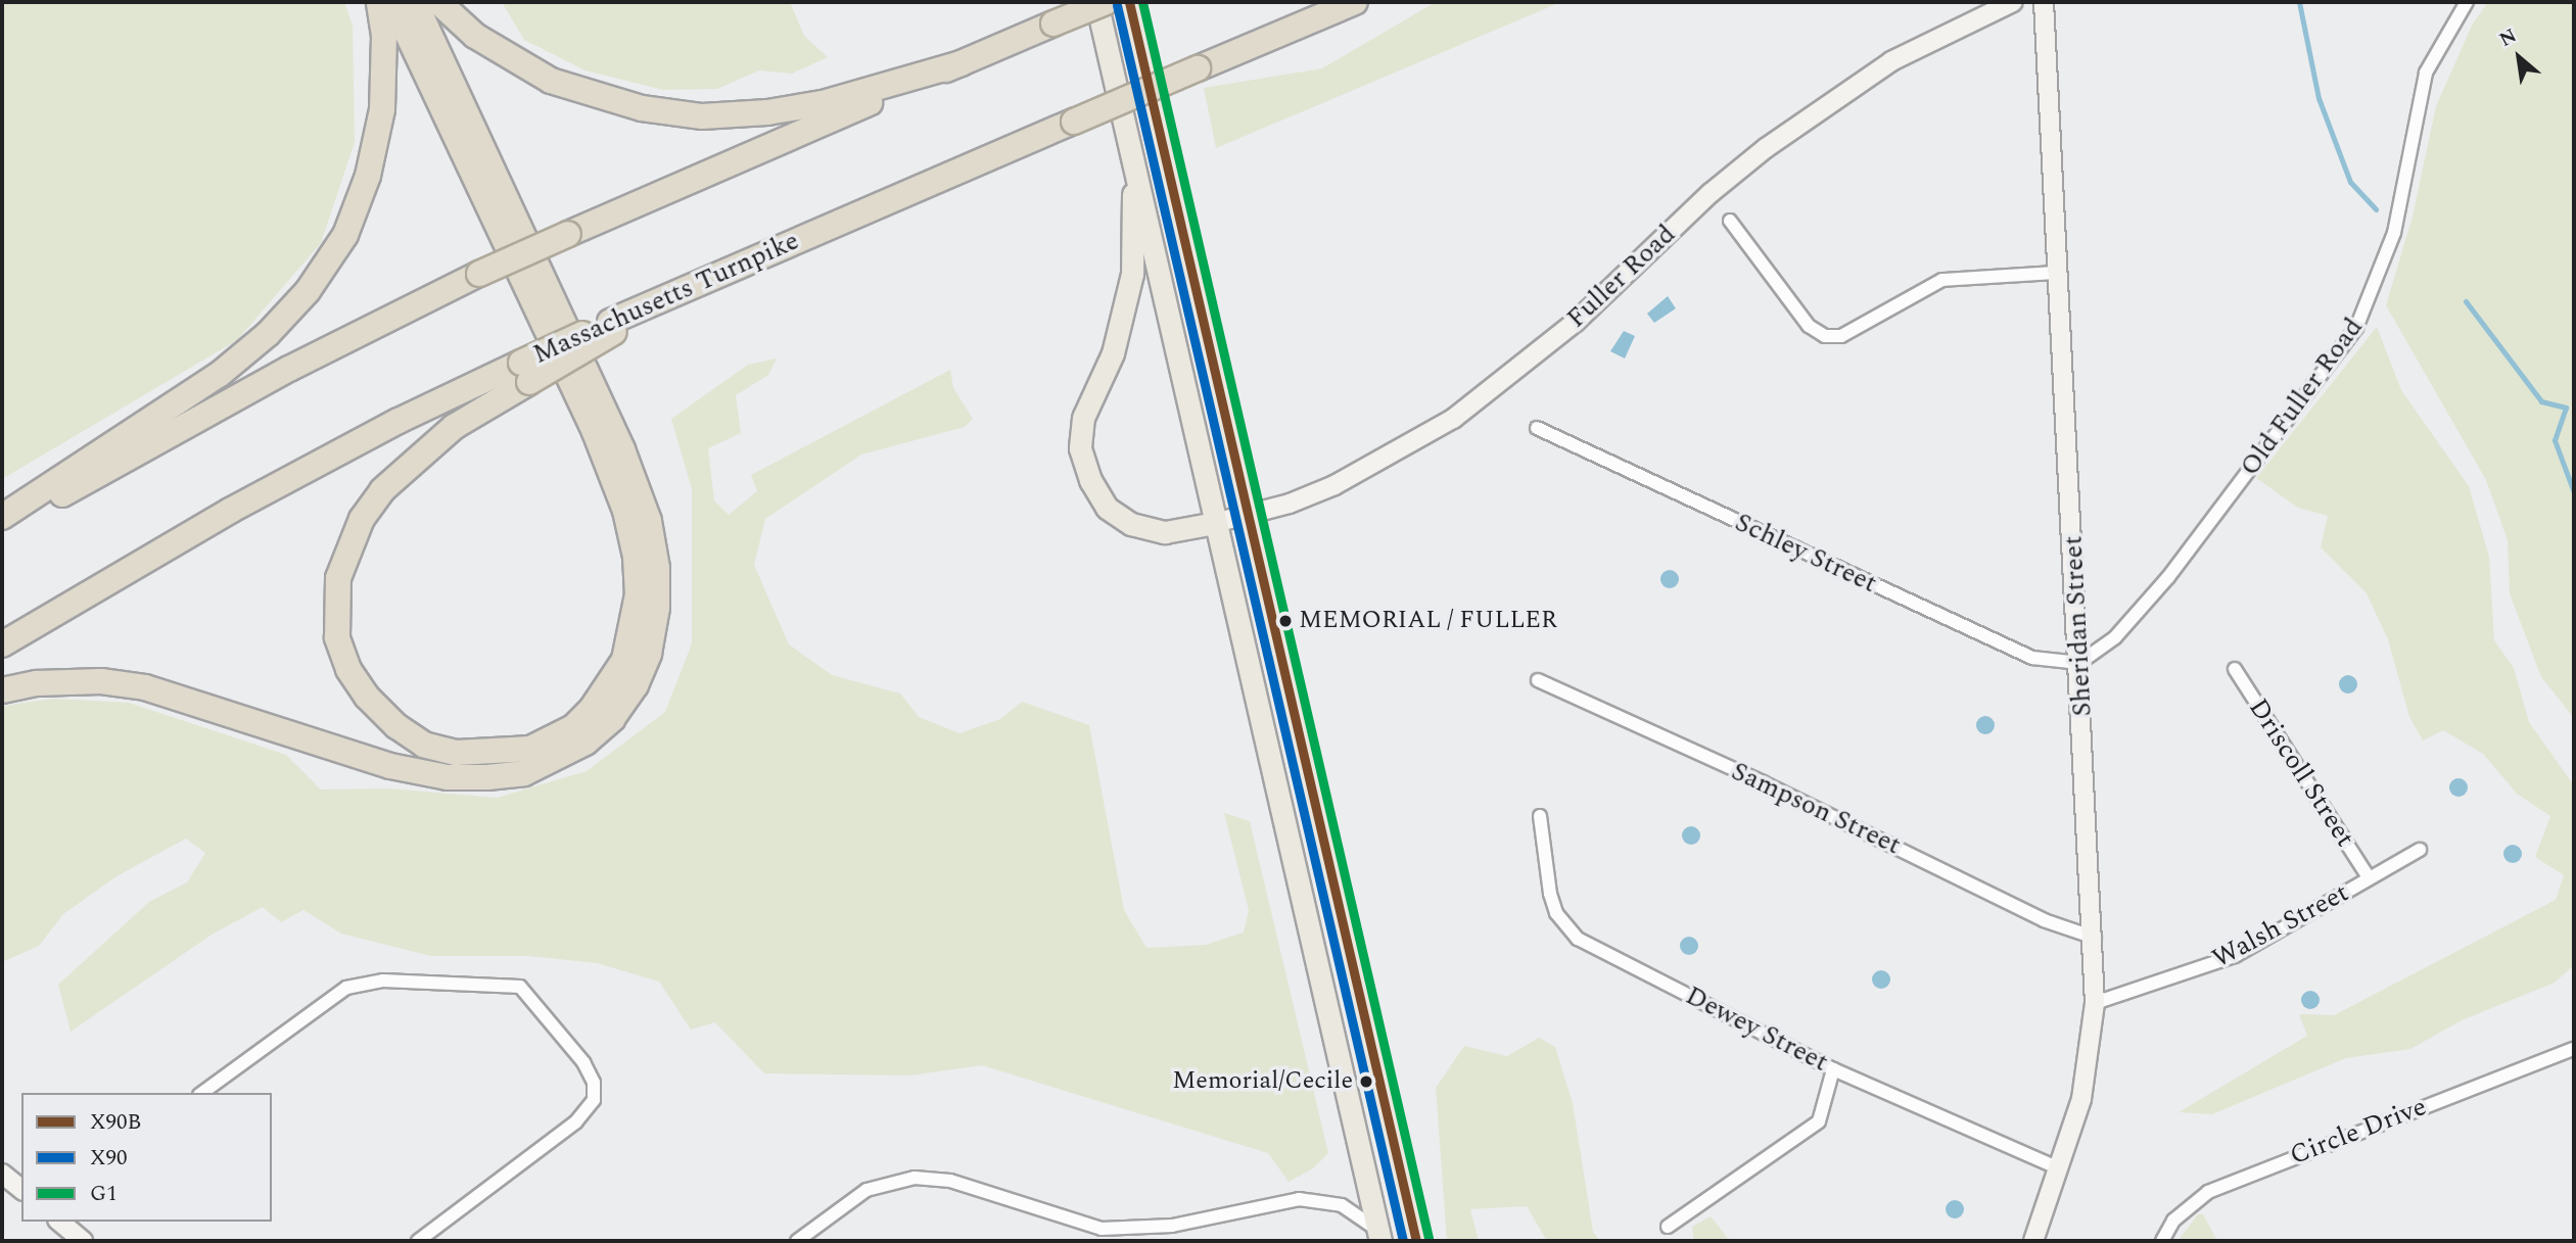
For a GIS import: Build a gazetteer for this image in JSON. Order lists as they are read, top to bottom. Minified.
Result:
{"streets":{"highway":["Massachusetts Turnpike"],"street":["Fuller Road","Old Fuller Road","Schley Street","Sheridan Street","Driscoll Street","Sampson Street","Walsh Street","Dewey Street","Circle Drive"]},"crossings":[["Old Fuller Road","Schley Street"],["Old Fuller Road","Sheridan Street"],["Schley Street","Sheridan Street"],["Sheridan Street","Sampson Street"],["Sheridan Street","Walsh Street"],["Sheridan Street","Dewey Street"],["Driscoll Street","Walsh Street"]],"places":["MEMORIAL / FULLER","Memorial/Cecile"],"lines":["transit line X90B","transit line G1","transit line X90"],"legend":["X90B","X90","G1"],"north":"top left"}
